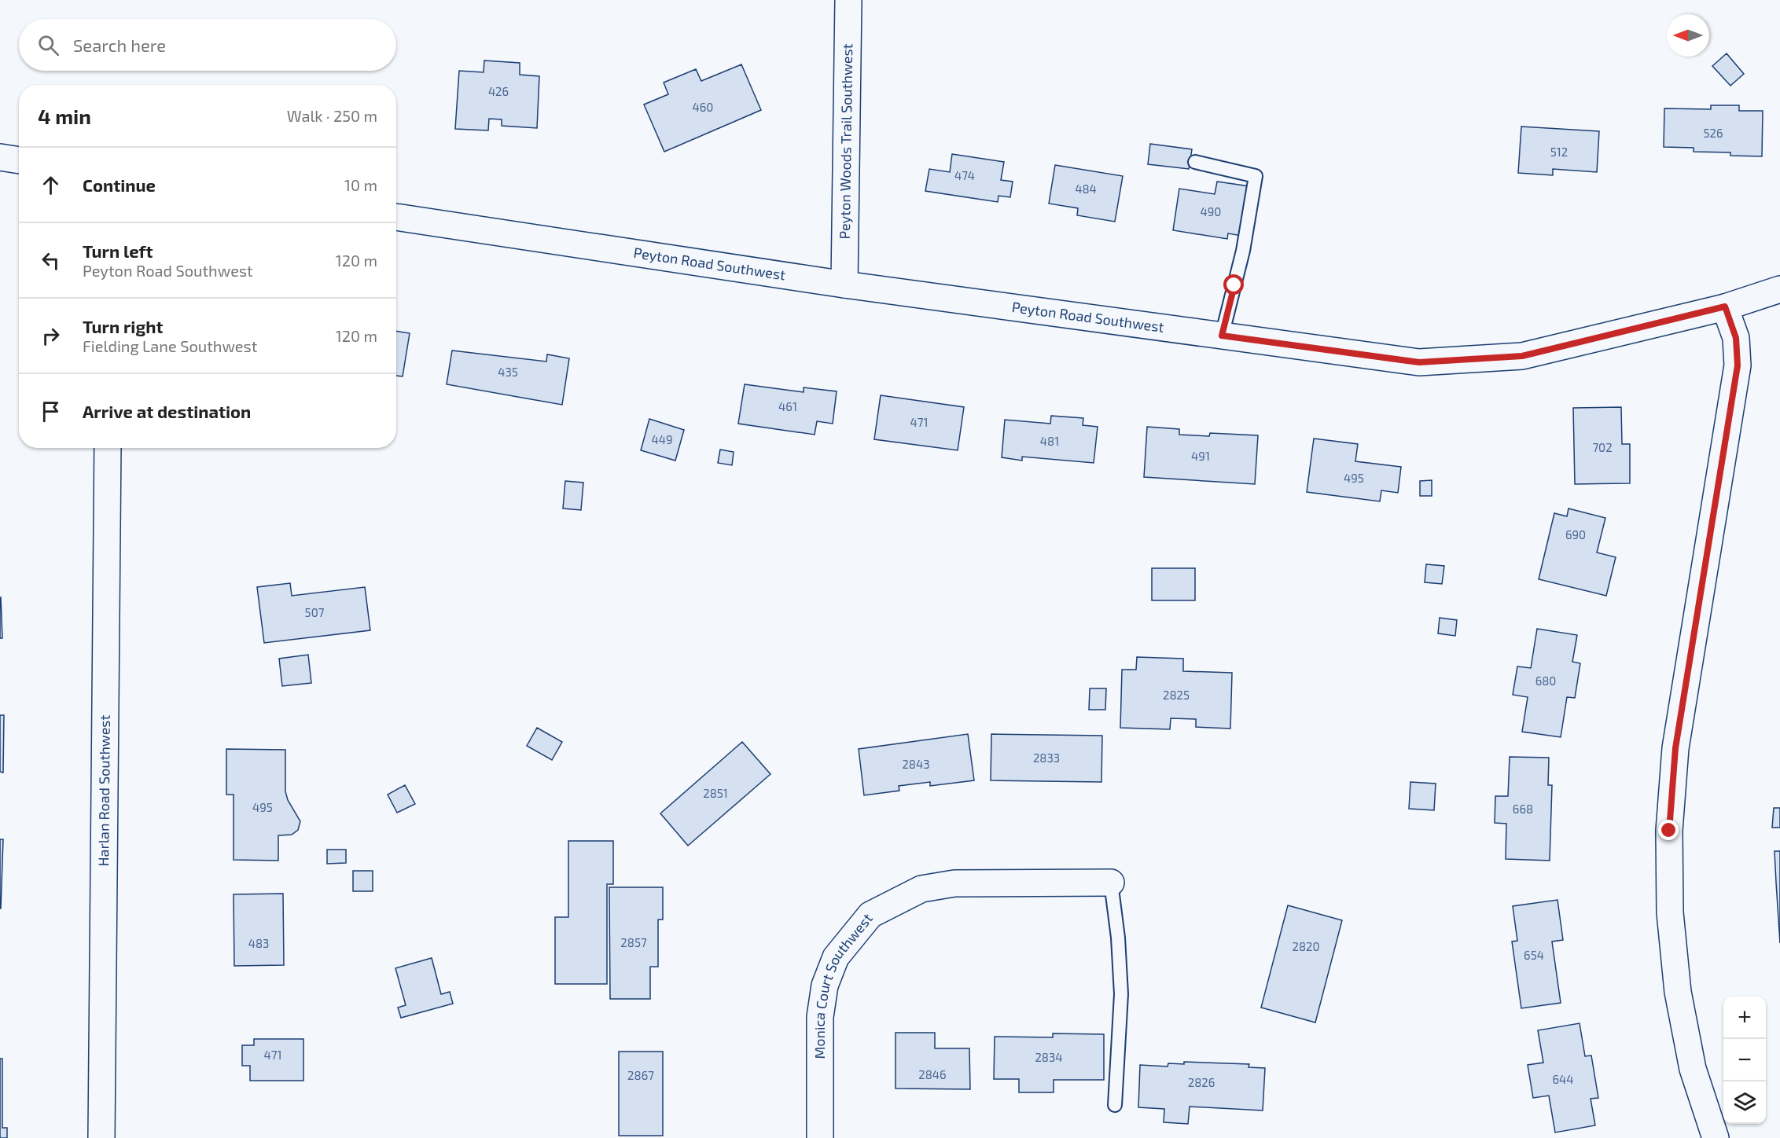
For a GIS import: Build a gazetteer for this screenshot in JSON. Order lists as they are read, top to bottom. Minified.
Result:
{"streets":{"street":["Peyton Woods Trail Southwest","Peyton Road Southwest","Harlan Road Southwest","Monica Court Southwest"]},"crossings":[["Peyton Woods Trail Southwest","Peyton Road Southwest"]],"house_numbers":["426","460","526","512","474","484","490","435","461","471","449","481","702","491","495","690","507","680","2825","2833","2843","2851","495","668","2857","483","2820","654","471","2834","2846","2867","644","2826"],"north":"left","page":{"search":"Search here","heading":["4 min","Walk · 250 m"],"list":[["Continue","10 m"],["Turn left","Peyton Road Southwest","120 m"],["Turn right","Fielding Lane Southwest","120 m"],"Arrive at destination"],"map_buttons":["+","−"]}}
